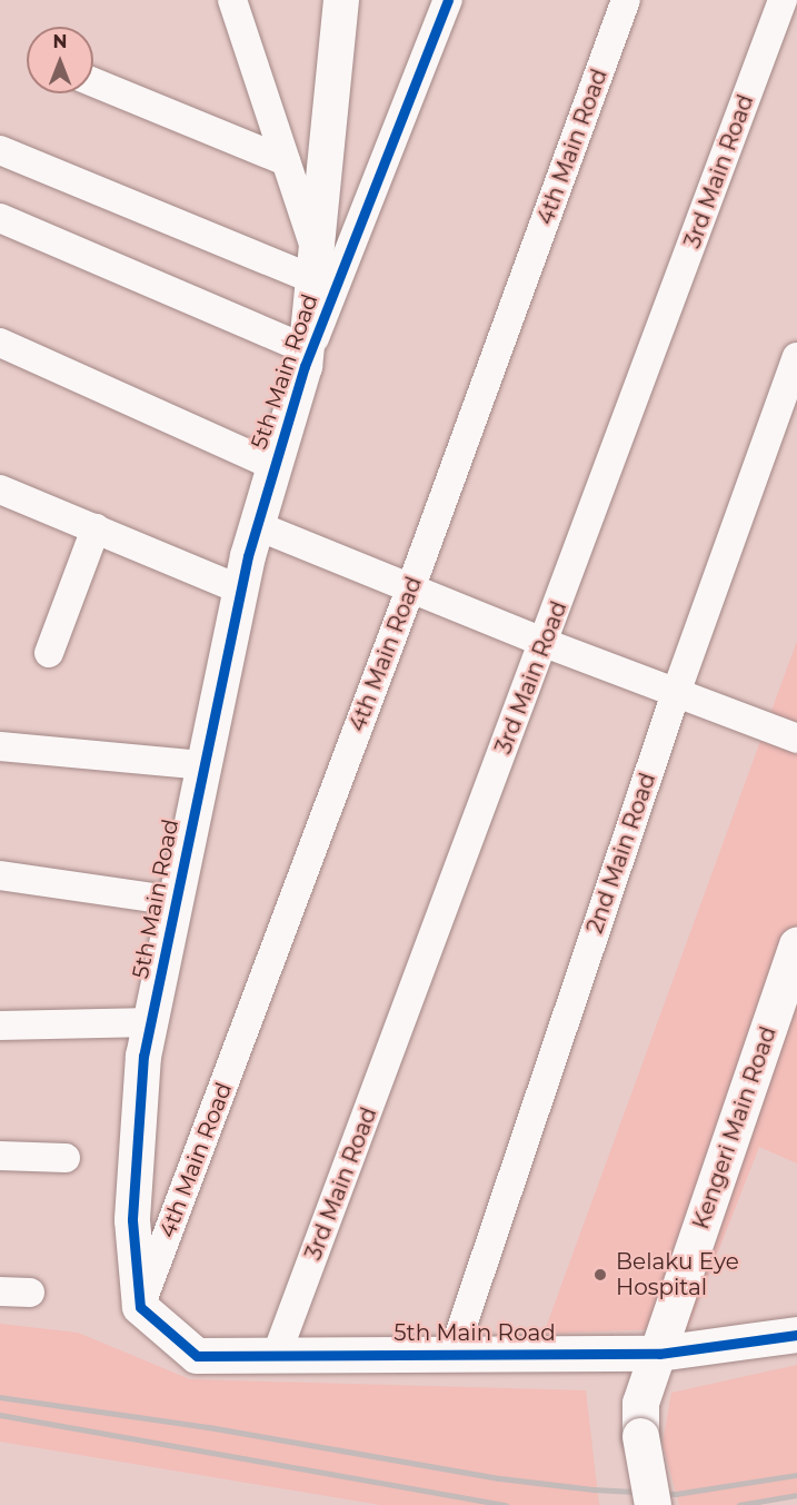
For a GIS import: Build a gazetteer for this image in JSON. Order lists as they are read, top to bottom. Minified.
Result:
{"streets":{"main road":["Kengeri Main Road"],"street":["4th Main Road","3rd Main Road","5th Main Road","2nd Main Road"]},"crossings":[["4th Main Road","5th Main Road"],["3rd Main Road","5th Main Road"],["5th Main Road","2nd Main Road"],["5th Main Road","Kengeri Main Road"]],"places":["Belaku Eye Hospital"],"north":"top"}
